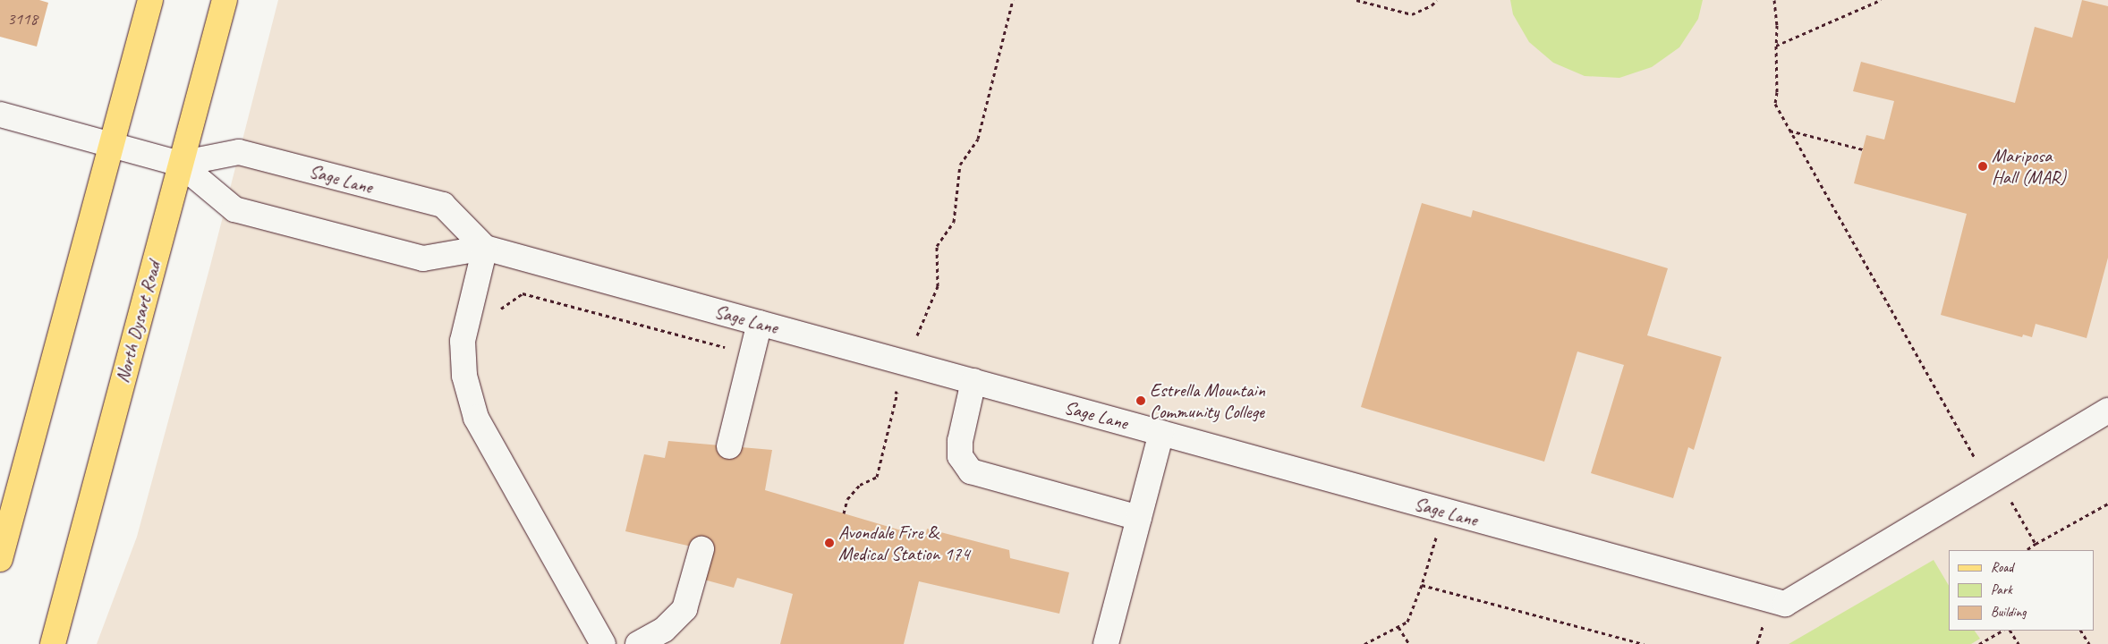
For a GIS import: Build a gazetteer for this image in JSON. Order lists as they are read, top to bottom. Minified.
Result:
{"streets":{"main road":["North Dysart Road"],"street":["Sage Lane"]},"crossings":[["Sage Lane","North Dysart Road"]],"places":["Mariposa Hall (MAR)","Estrella Mountain Community College","Avondale Fire & Medical Station 174"],"house_numbers":["3118"],"legend":["Road","Park","Building"]}
